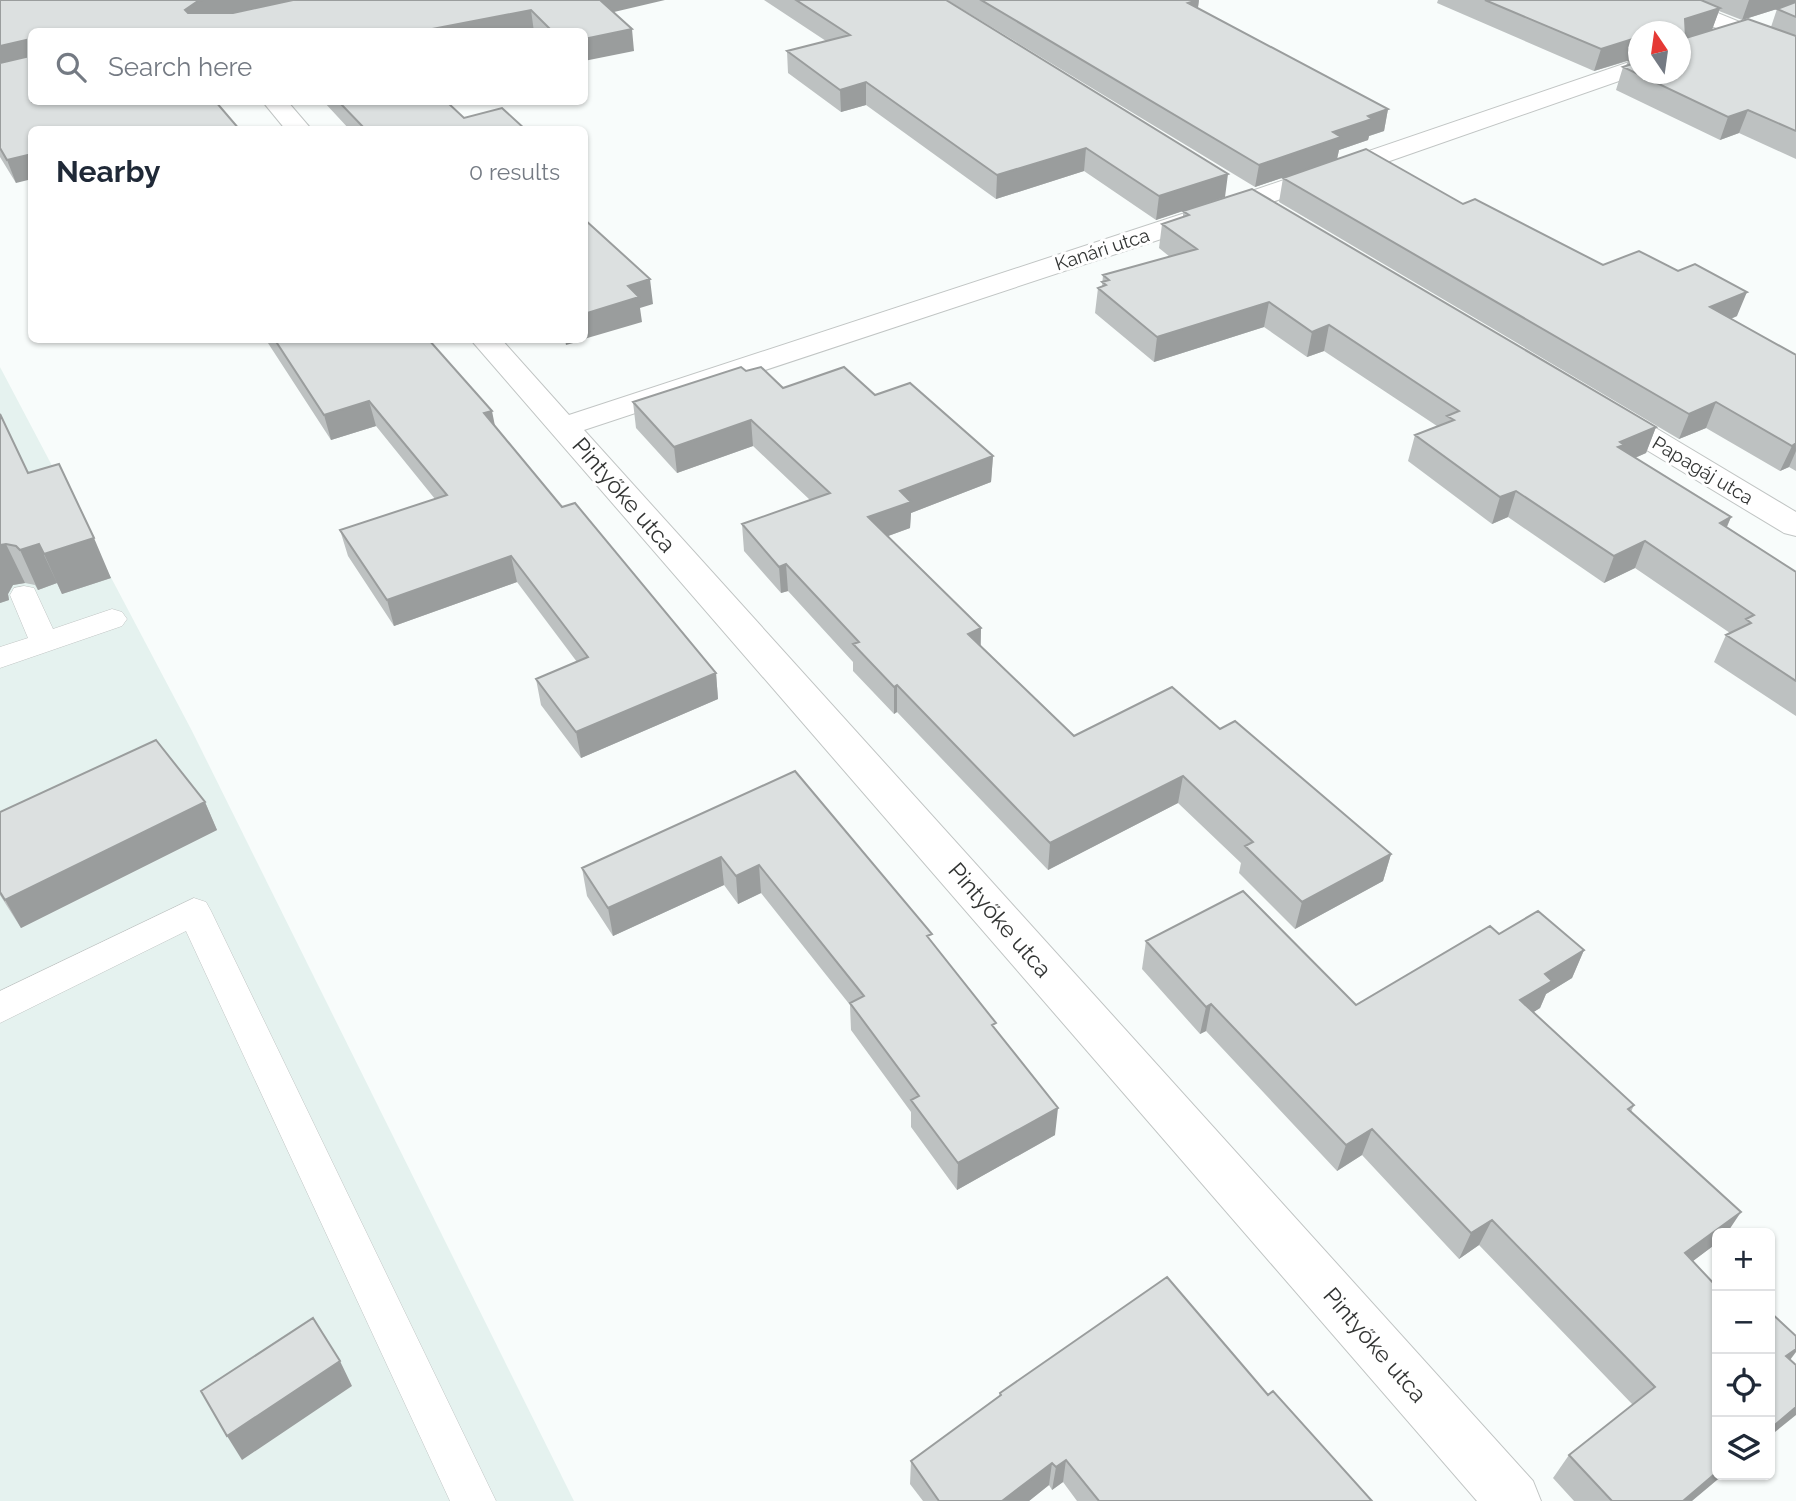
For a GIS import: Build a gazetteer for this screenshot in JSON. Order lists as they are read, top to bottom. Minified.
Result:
{"streets":{"street":["Kanári utca","Papagáj utca","Pintyőke utca"]},"crossings":[["Kanári utca","Pintyőke utca"]],"north":"top","page":{"search":"Search here","heading":["Nearby","0 results"],"map_buttons":["+","−"]}}
